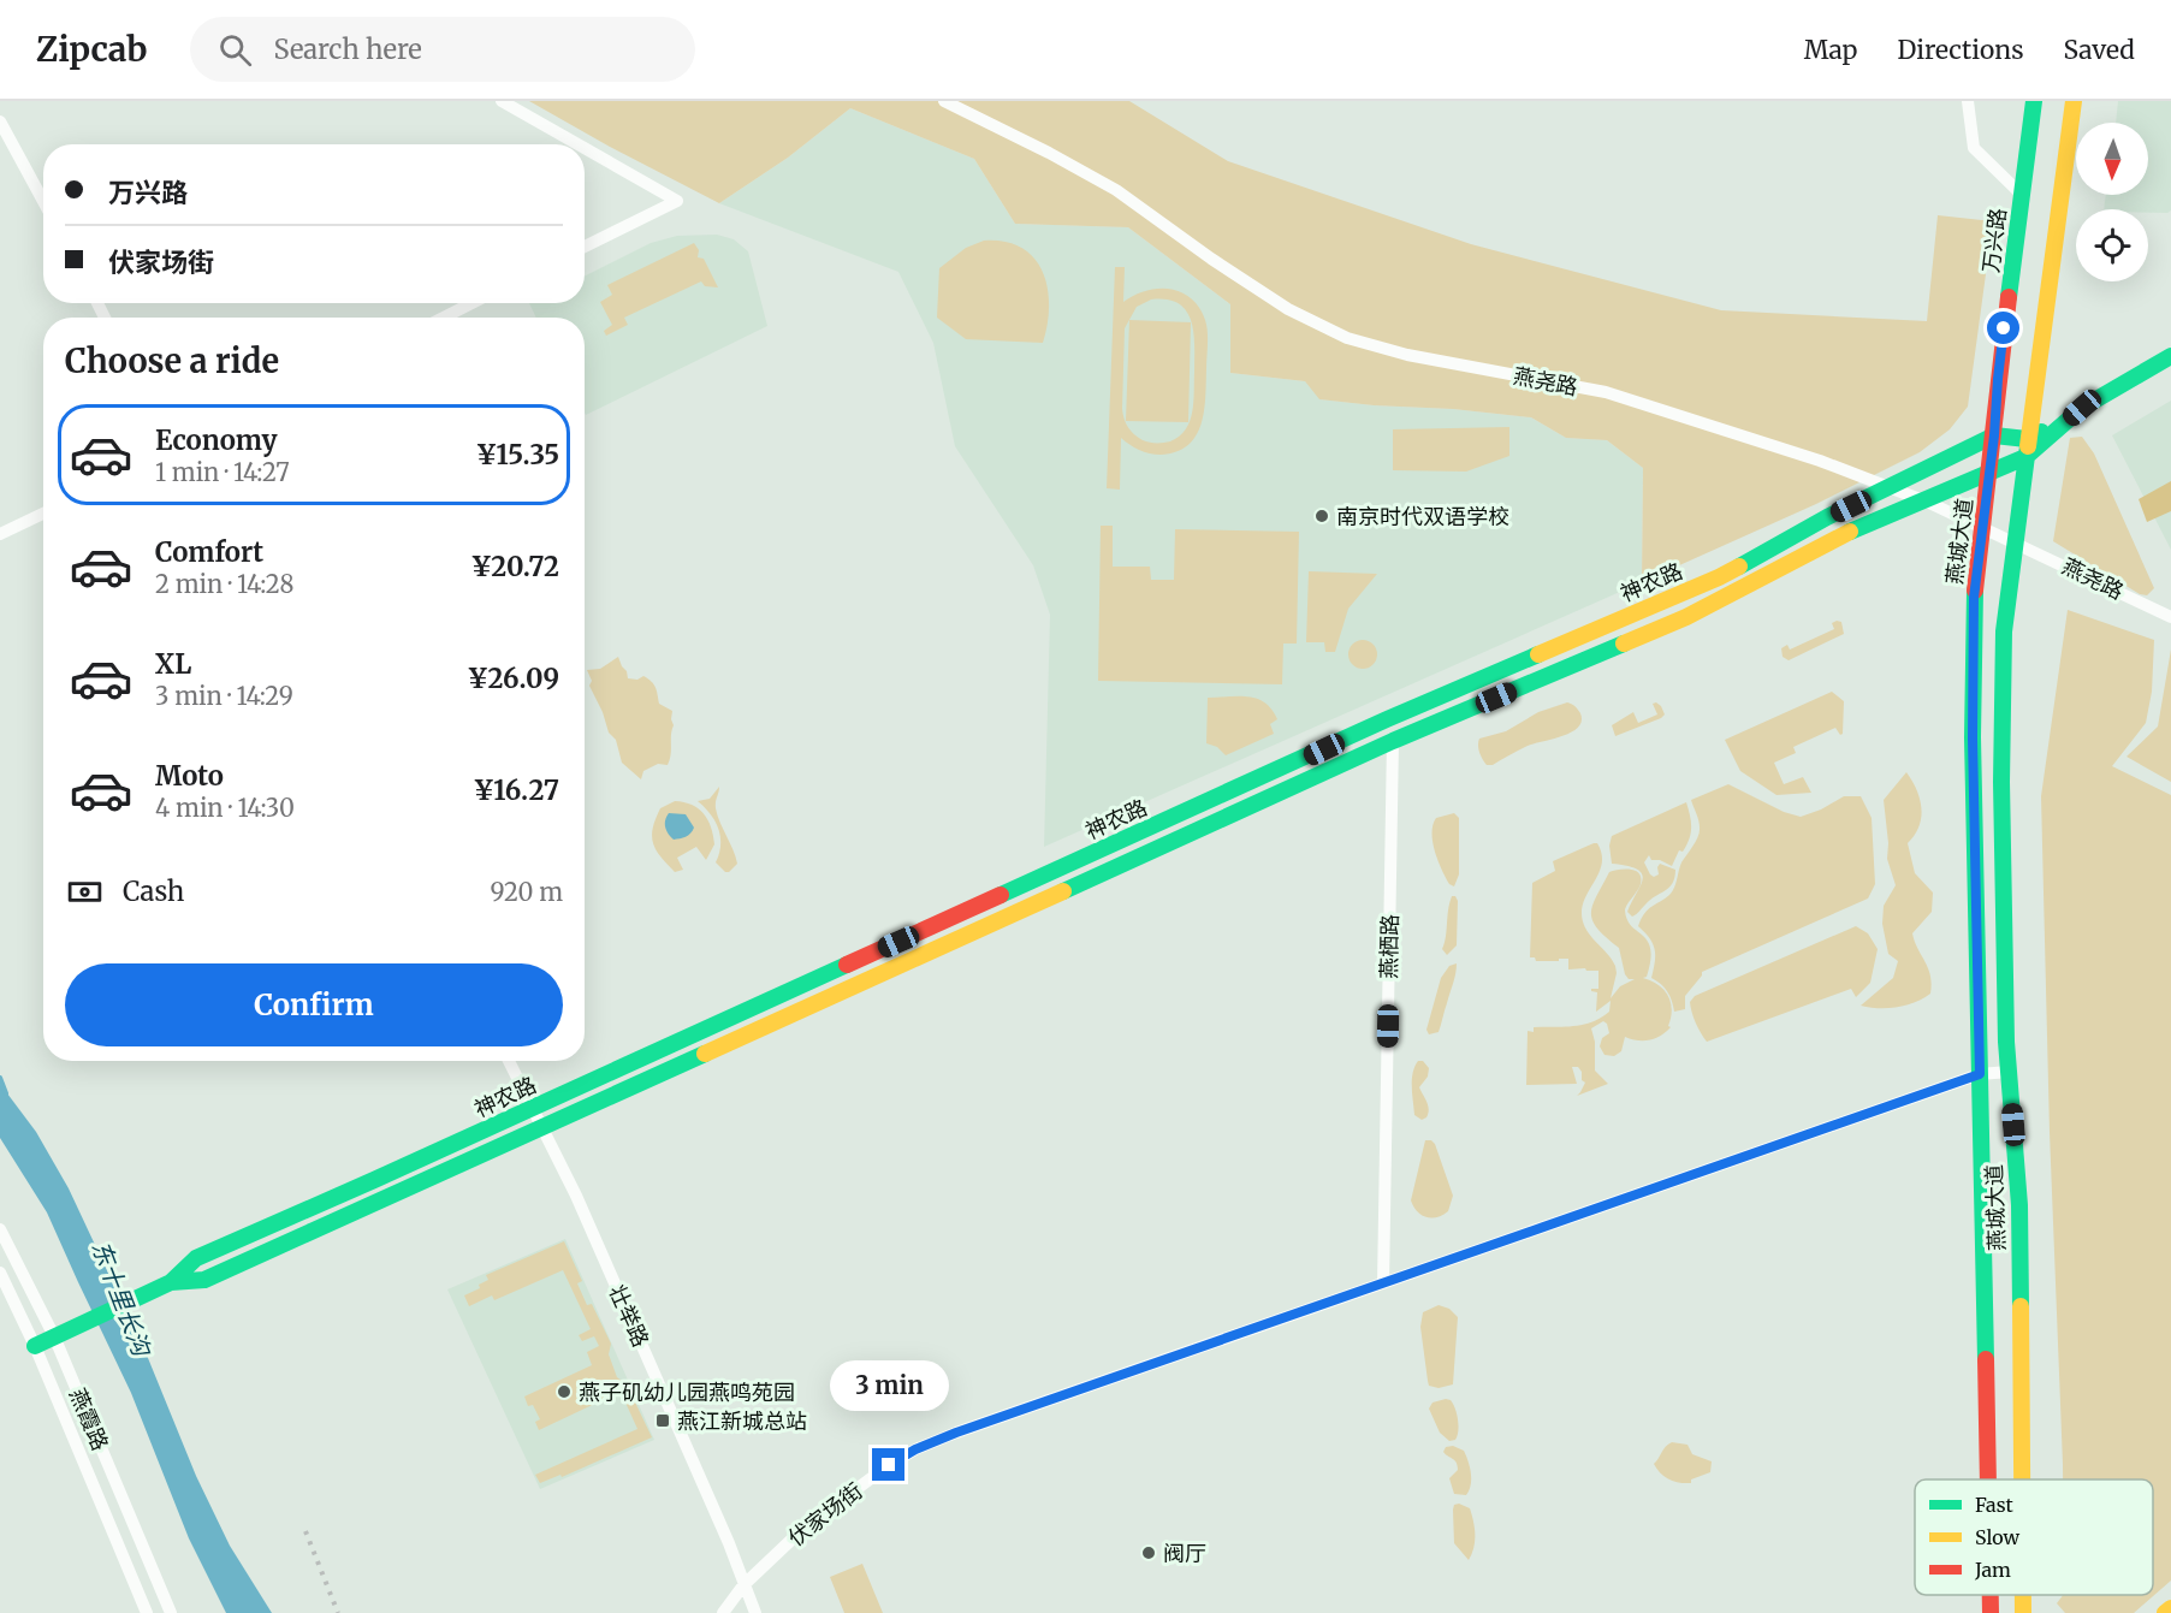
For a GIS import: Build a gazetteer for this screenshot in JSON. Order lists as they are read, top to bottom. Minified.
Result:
{"streets":{"street":["万兴路","燕尧路","燕城大道","神农路","燕栖路","壮举路","燕霞路","伏家场街"]},"crossings":[["万兴路","燕城大道"],["万兴路","神农路"],["燕城大道","神农路"],["燕城大道","伏家场街"],["神农路","燕栖路"],["神农路","壮举路"],["神农路","燕霞路"],["燕栖路","伏家场街"],["壮举路","伏家场街"]],"water":["东十里长沟"],"places":{"other":["南京时代双语学校","燕子矶幼儿园燕鸣苑园","阀厅"],"transit":["燕江新城总站"]},"legend":["Fast","Slow","Jam"],"north":"bottom","page":{"header":"Zipcab","search":"Search here","nav":["Map","Directions","Saved"],"banner":["万兴路","伏家场街"],"heading":"Choose a ride","list":[{"name":"Economy","note":"1 min · 14:27","value":"¥15.35"},{"name":"Comfort","note":"2 min · 14:28","value":"¥20.72"},{"name":"XL","note":"3 min · 14:29","value":"¥26.09"},{"name":"Moto","note":"4 min · 14:30","value":"¥16.27"}],"pay":["Cash","920 m"],"buttons":"Confirm","bubble":"3 min"}}
